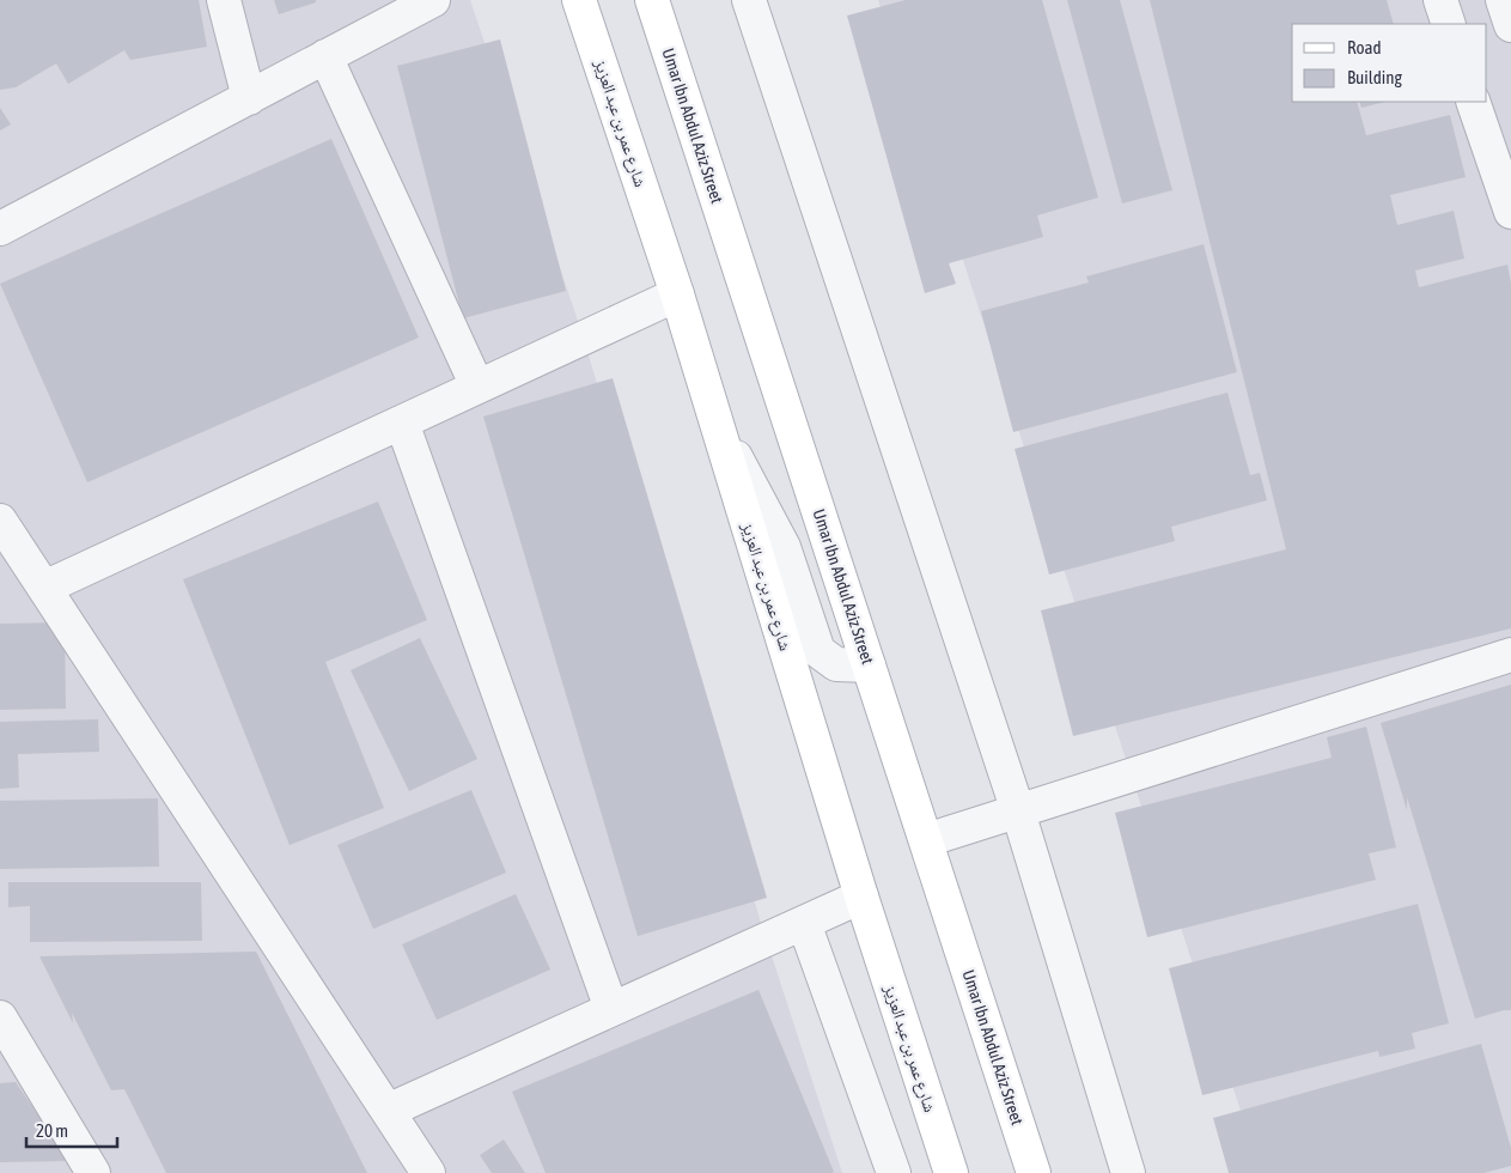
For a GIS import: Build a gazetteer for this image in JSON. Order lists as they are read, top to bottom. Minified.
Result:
{"streets":{"main road":["شارع عمر بن عبد العزيز","Umar Ibn Abdul Aziz Street"]},"legend":["Road","Building"],"scale_bar":"20 m"}
